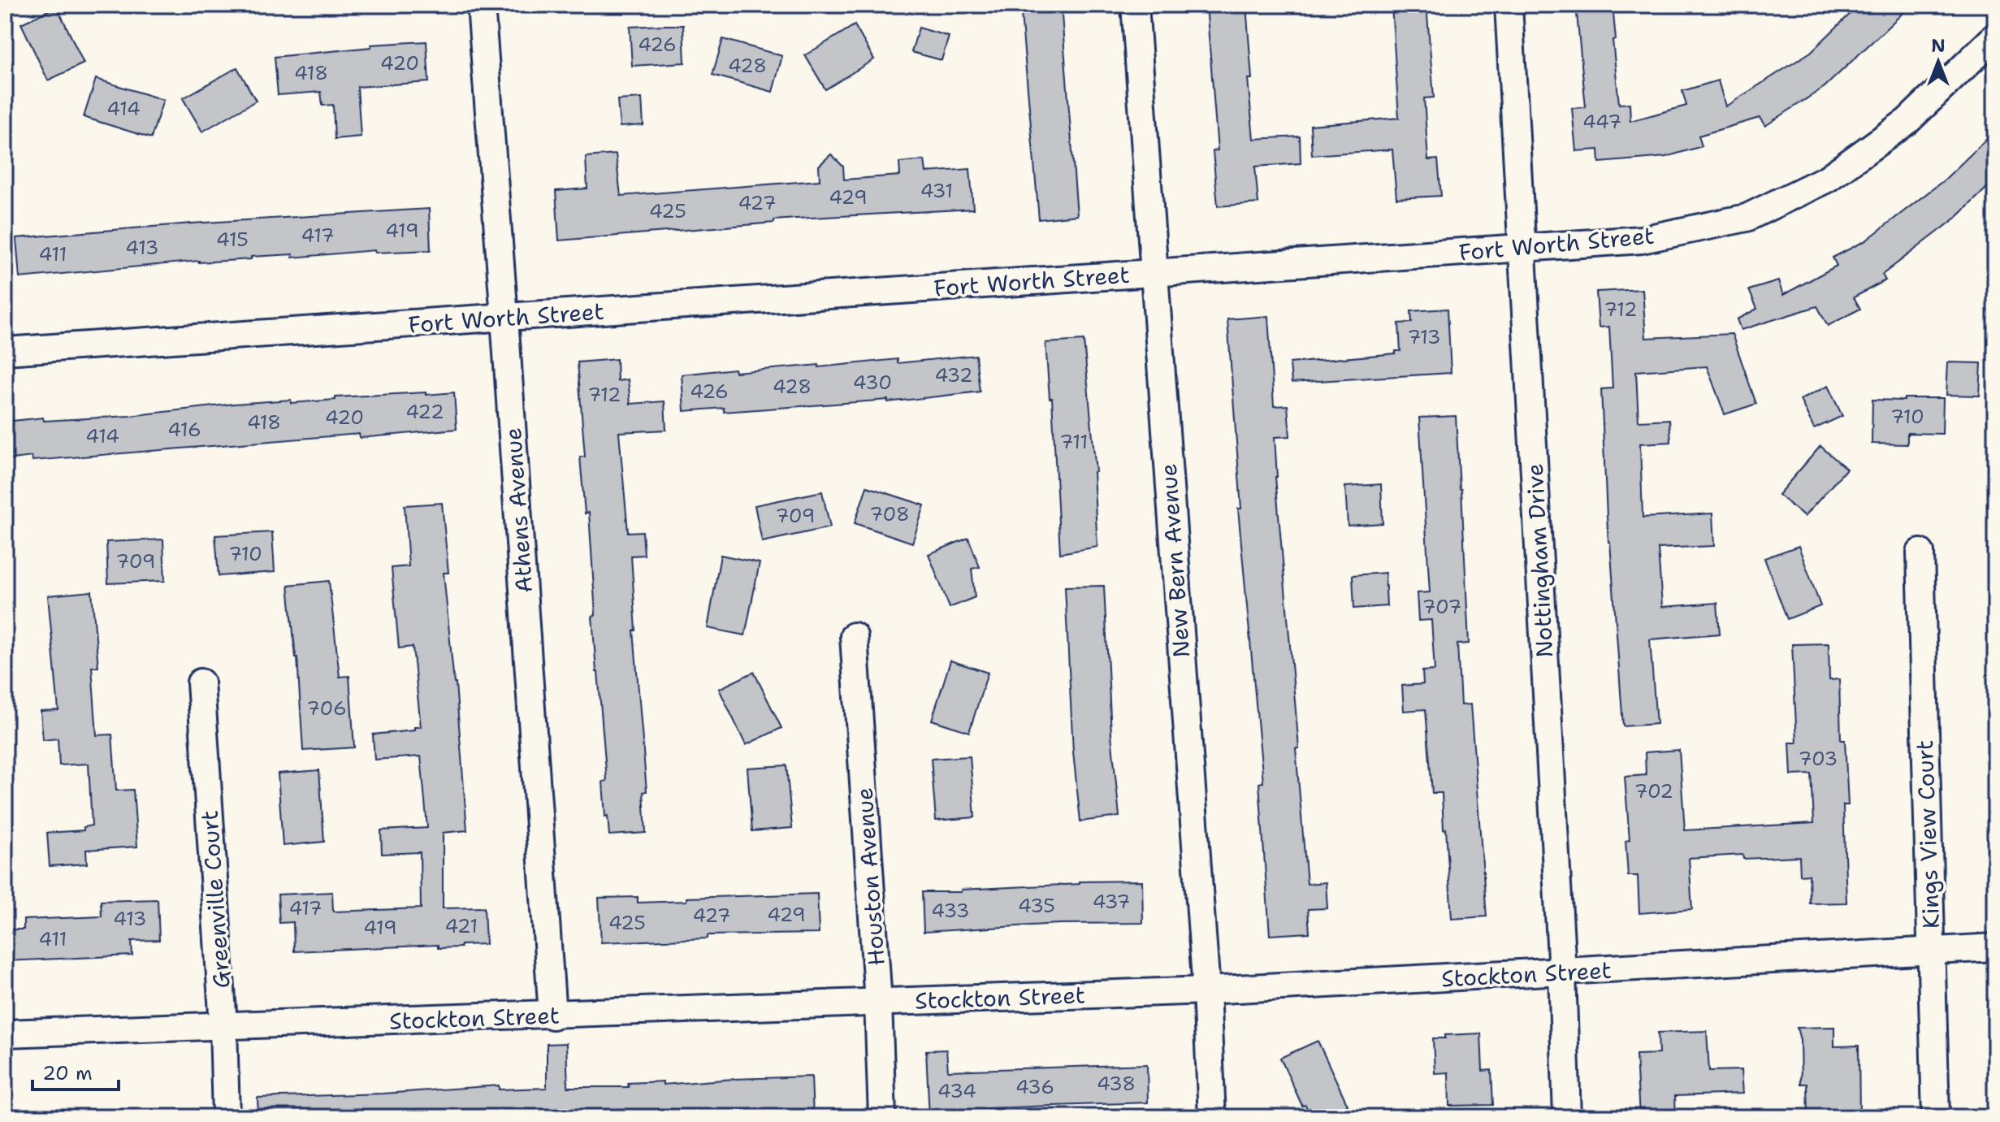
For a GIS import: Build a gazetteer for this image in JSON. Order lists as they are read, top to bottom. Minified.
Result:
{"streets":{"street":["Fort Worth Street","Athens Avenue","New Bern Avenue","Nottingham Drive","Kings View Court","Houston Avenue","Greenville Court","Stockton Street"]},"crossings":[["Fort Worth Street","Athens Avenue"],["Fort Worth Street","New Bern Avenue"],["Fort Worth Street","Nottingham Drive"],["Athens Avenue","Stockton Street"],["New Bern Avenue","Stockton Street"],["Nottingham Drive","Stockton Street"],["Kings View Court","Stockton Street"],["Houston Avenue","Stockton Street"],["Greenville Court","Stockton Street"]],"house_numbers":["426","420","428","418","414","447","431","429","427","425","419","417","415","413","411","712","713","432","430","428","426","712","422","710","420","418","416","414","711","708","709","710","709","707","706","703","702","437","435","417","433","429","427","413","425","421","419","411","438","436","434"],"scale_bar":"20 m","north":"top"}
